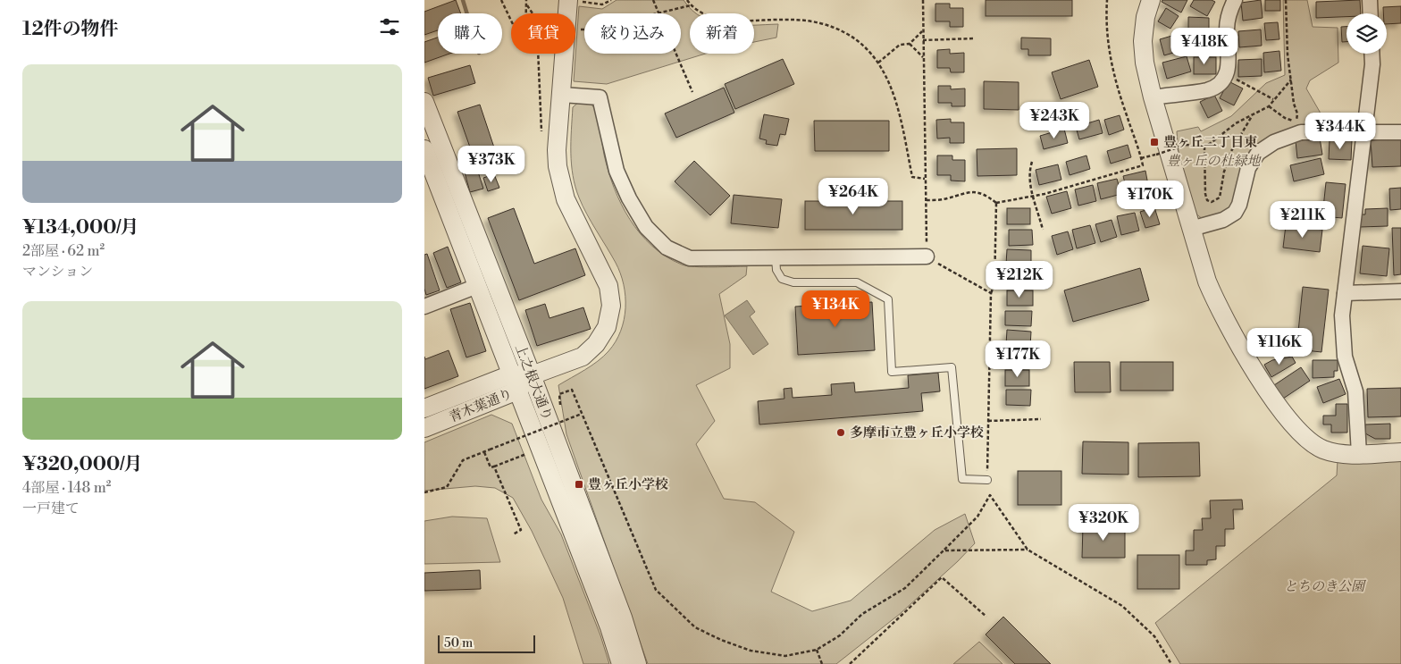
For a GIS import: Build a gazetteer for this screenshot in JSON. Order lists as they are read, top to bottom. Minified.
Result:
{"streets":{"street":["上之根大通り","青木葉通り"]},"crossings":[["上之根大通り","青木葉通り"]],"parks":["豊ヶ丘の杜緑地","とちのき公園"],"places":{"transit":["豊ヶ丘二丁目東","豊ヶ丘小学校"],"other":["多摩市立豊ヶ丘小学校"]},"scale_bar":"50 m","page":{"heading":"12件の物件","chip":["購入","賃貸","絞り込み","新着"],"price":["¥418K","¥243K","¥344K","¥373K","¥264K","¥170K","¥211K","¥212K","¥134K","¥116K","¥177K","¥320K"],"list":[{"name":"¥134,000/月","note":"2部屋 · 62 m² · マンション"},{"name":"¥320,000/月","note":"4部屋 · 148 m² · 一戸建て"}],"scale":"50 m"}}
